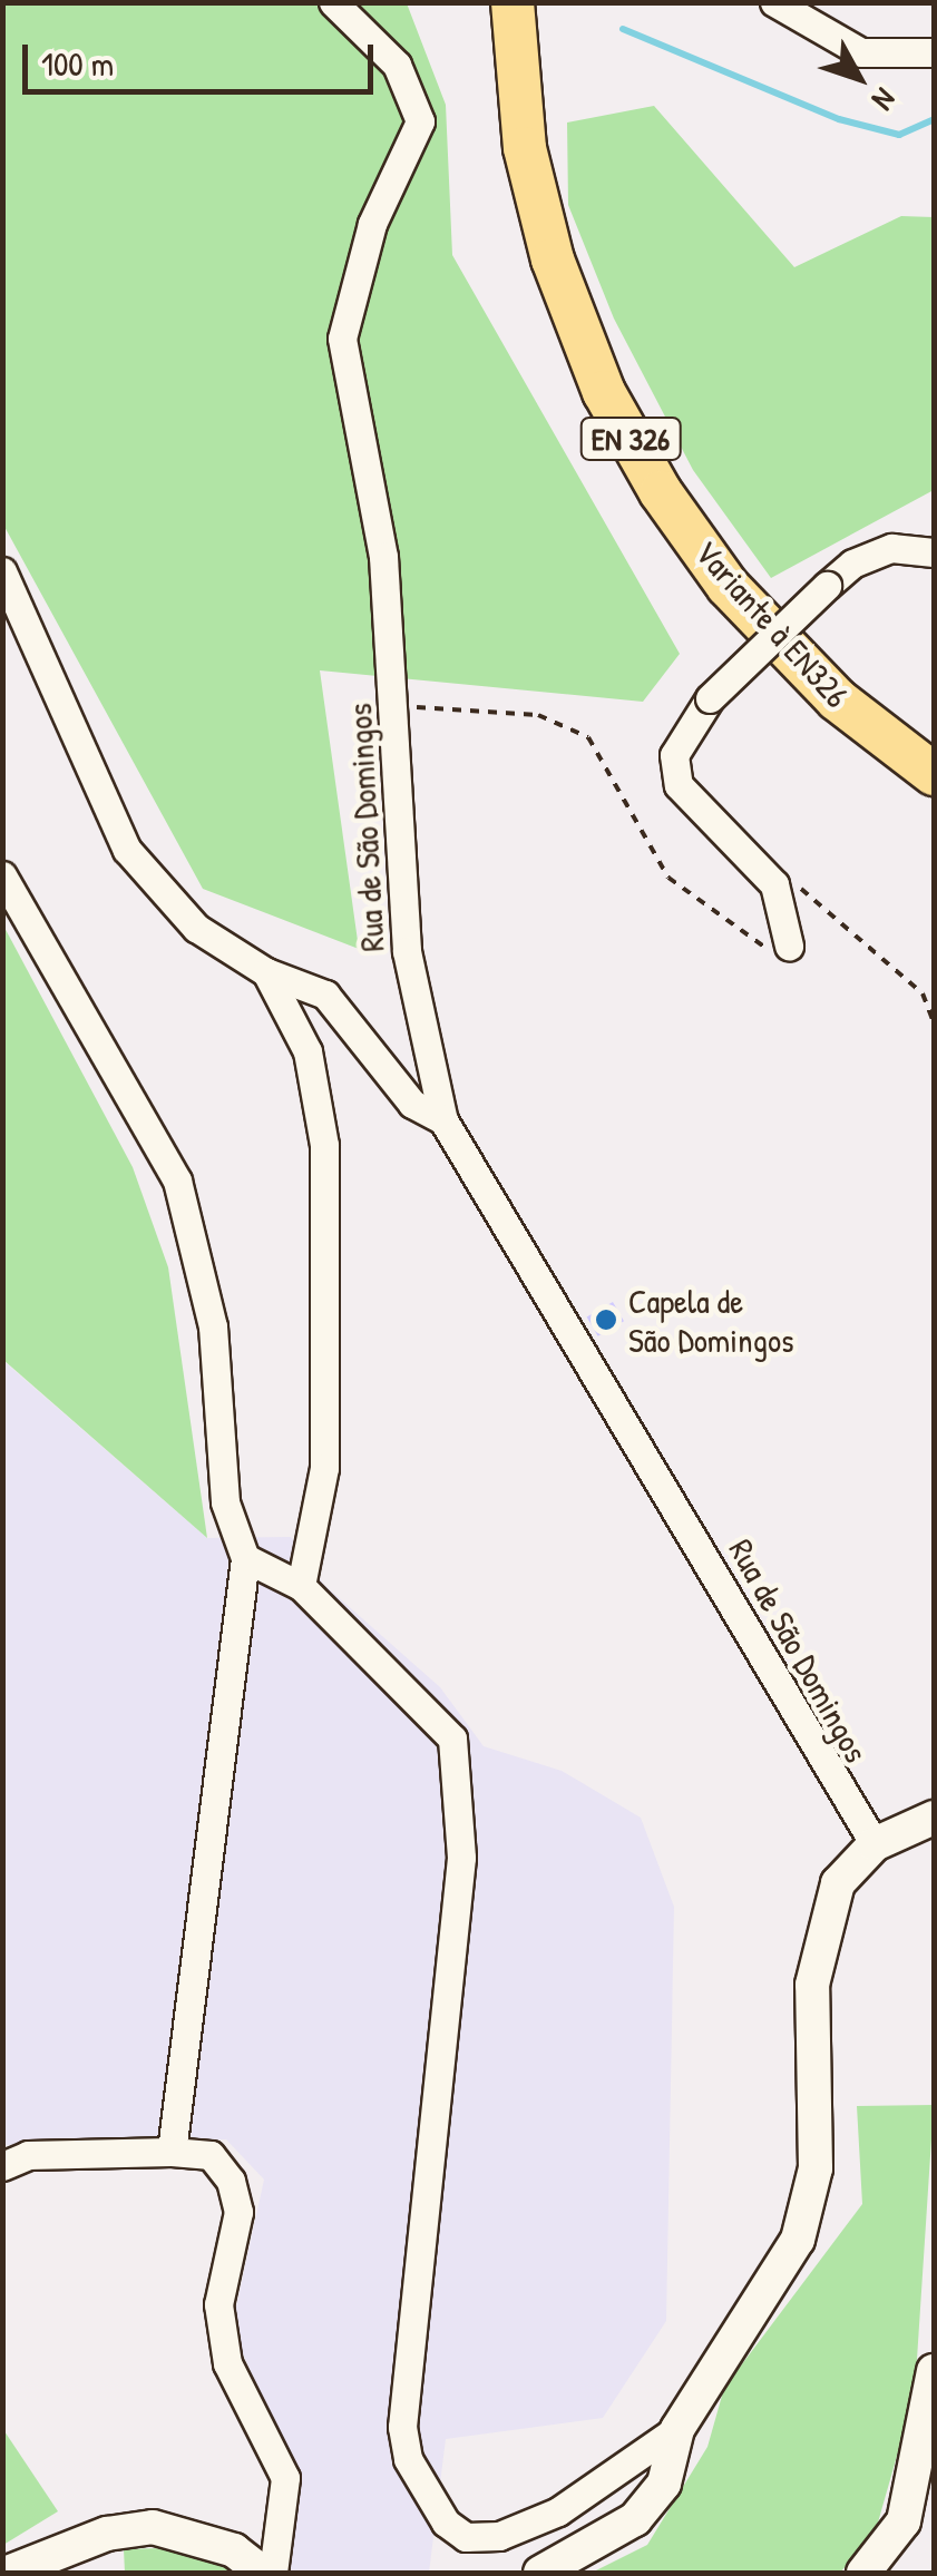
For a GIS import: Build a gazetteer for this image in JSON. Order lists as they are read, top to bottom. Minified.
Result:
{"streets":{"main road":["EN 326","Variante à EN326"],"street":["Rua de São Domingos"]},"places":["Capela de São Domingos"],"scale_bar":"100 m","north":"bottom right"}
